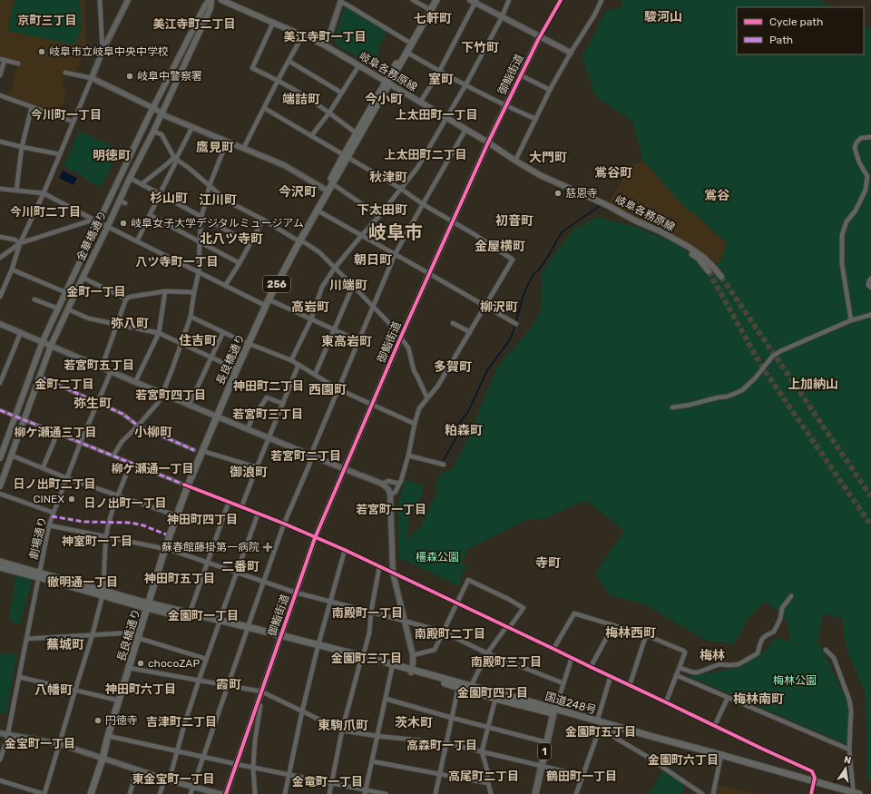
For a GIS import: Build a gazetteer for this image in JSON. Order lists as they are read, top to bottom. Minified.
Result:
{"streets":{"highway":["256","長良橋通り","国道248号"],"main road":["岐阜各務原線","金華橋通り","1"],"street":["御鮨街道","劇場通り"]},"crossings":[["岐阜各務原線","御鮨街道"],["岐阜各務原線","長良橋通り"],["御鮨街道","国道248号"],["長良橋通り","国道248号"],["国道248号","1"]],"districts":["駿河山","七軒町","京町三丁目","美江寺町二丁目","美江寺町一丁目","下竹町","室町","端詰町","今小町","今川町一丁目","上太田町一丁目","鷹見町","上太田町二丁目","明徳町","大門町","鴬谷町","秋津町","今沢町","鴬谷","杉山町","江川町","下太田町","今川町二丁目","初音町","岐阜市","北八ツ寺町","金屋横町","朝日町","八ツ寺町一丁目","川端町","金町一丁目","高岩町","柳沢町","弥八町","住吉町","東高岩町","若宮町五丁目","多賀町","金町二丁目","上加納山","神田町二丁目","西園町","若宮町四丁目","弥生町","若宮町三丁目","粕森町","柳ケ瀬通三丁目","小柳町","若宮町二丁目","柳ケ瀬通一丁目","御浪町","日ノ出町二丁目","日ノ出町一丁目","若宮町一丁目","神田町四丁目","神室町一丁目","寺町","二番町","神田町五丁目","徹明通一丁目","南殿町一丁目","金園町一丁目","梅林西町","南殿町二丁目","蕪城町","梅林","金園町三丁目","南殿町三丁目","霞町","神田町六丁目","八幡町","金園町四丁目","梅林南町","吉津町二丁目","茨木町","東駒爪町","金園町五丁目","金宝町一丁目","高森町一丁目","金園町六丁目","高尾町二丁目","鶴田町一丁目","東金宝町一丁目","金竜町一丁目"],"parks":["橿森公園","梅林公園"],"places":{"other":["岐阜市立岐阜中央中学校","岐阜中警察署","慈恩寺","岐阜女子大学デジタルミュージアム","CINEX","chocoZAP","円徳寺"],"health":["蘇春館藤掛第一病院"]},"legend":["Cycle path","Path"],"north":"top"}
